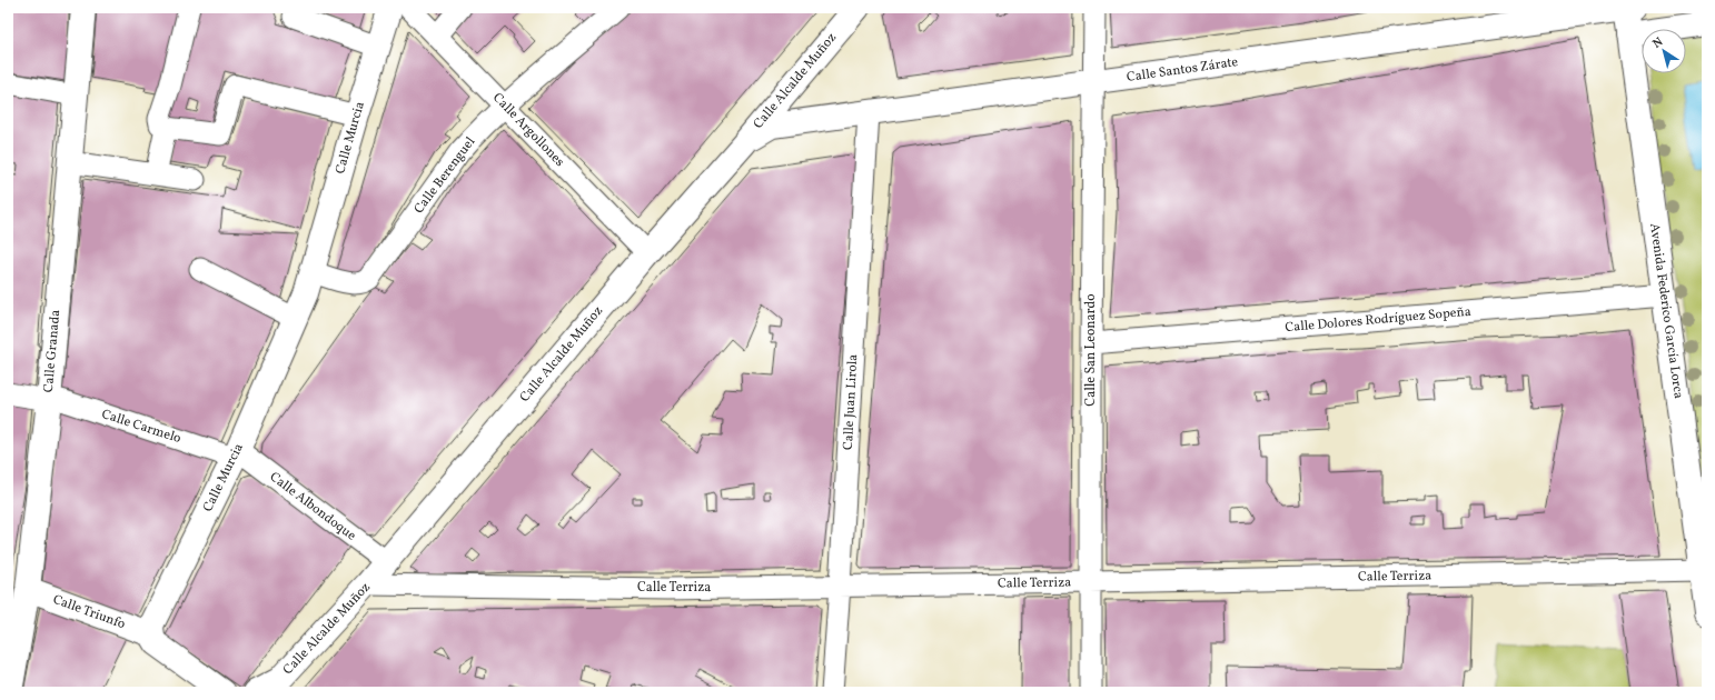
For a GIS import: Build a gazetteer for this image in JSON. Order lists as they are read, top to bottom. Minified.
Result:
{"streets":{"main road":["Calle Santos Zárate","Calle Alcalde Muñoz","Calle Murcia","Avenida Federico García Lorca","Calle Granada","Calle Triunfo"],"street":["Calle Argollones","Calle Berenguel","Calle Dolores Rodríguez Sopeña","Calle San Leonardo","Calle Juan Lirola","Calle Carmelo","Calle Albondoque","Calle Terriza"]},"crossings":[["Calle Santos Zárate","Calle Alcalde Muñoz"],["Calle Santos Zárate","Avenida Federico García Lorca"],["Calle Santos Zárate","Calle San Leonardo"],["Calle Santos Zárate","Calle Juan Lirola"],["Calle Alcalde Muñoz","Calle Argollones"],["Calle Alcalde Muñoz","Calle Albondoque"],["Calle Alcalde Muñoz","Calle Terriza"],["Calle Argollones","Calle Berenguel"],["Calle Murcia","Calle Berenguel"],["Calle Murcia","Calle Carmelo"],["Calle Murcia","Calle Albondoque"],["Calle Murcia","Calle Triunfo"],["Avenida Federico García Lorca","Calle Dolores Rodríguez Sopeña"],["Avenida Federico García Lorca","Calle Terriza"],["Calle Dolores Rodríguez Sopeña","Calle San Leonardo"],["Calle San Leonardo","Calle Terriza"],["Calle Granada","Calle Carmelo"],["Calle Granada","Calle Triunfo"],["Calle Juan Lirola","Calle Terriza"],["Calle Carmelo","Calle Albondoque"]],"north":"top left"}
